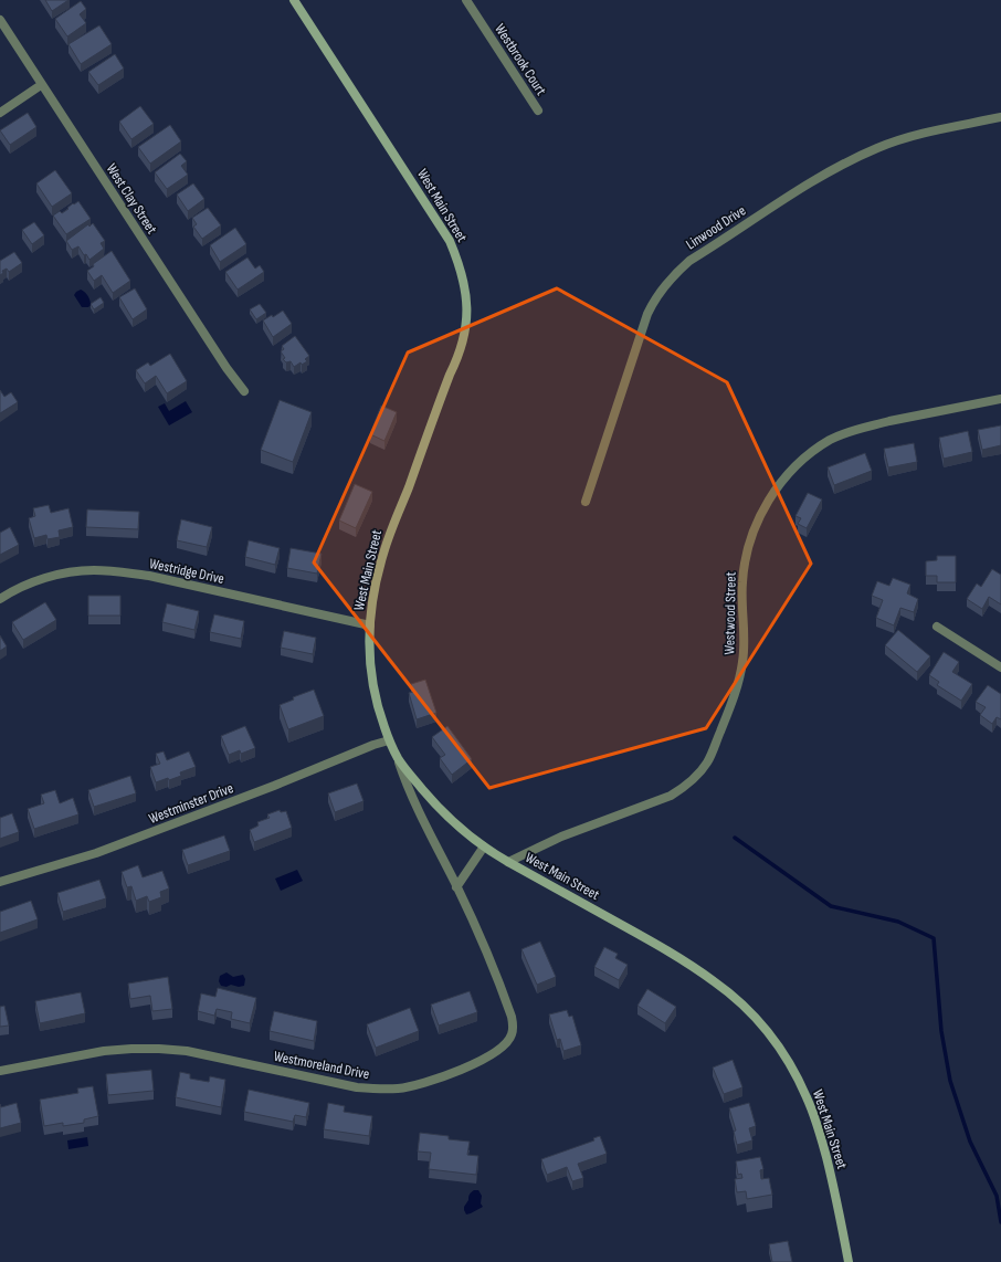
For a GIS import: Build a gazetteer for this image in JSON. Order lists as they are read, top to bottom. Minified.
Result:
{"streets":{"main road":["West Main Street"],"street":["Westbrook Court","West Clay Street","Linwood Drive","Westridge Drive","Westwood Street","Westminster Drive","Westmoreland Drive"]},"crossings":[["West Main Street","Westridge Drive"],["West Main Street","Westwood Street"],["West Main Street","Westminster Drive"],["West Main Street","Westmoreland Drive"]]}
